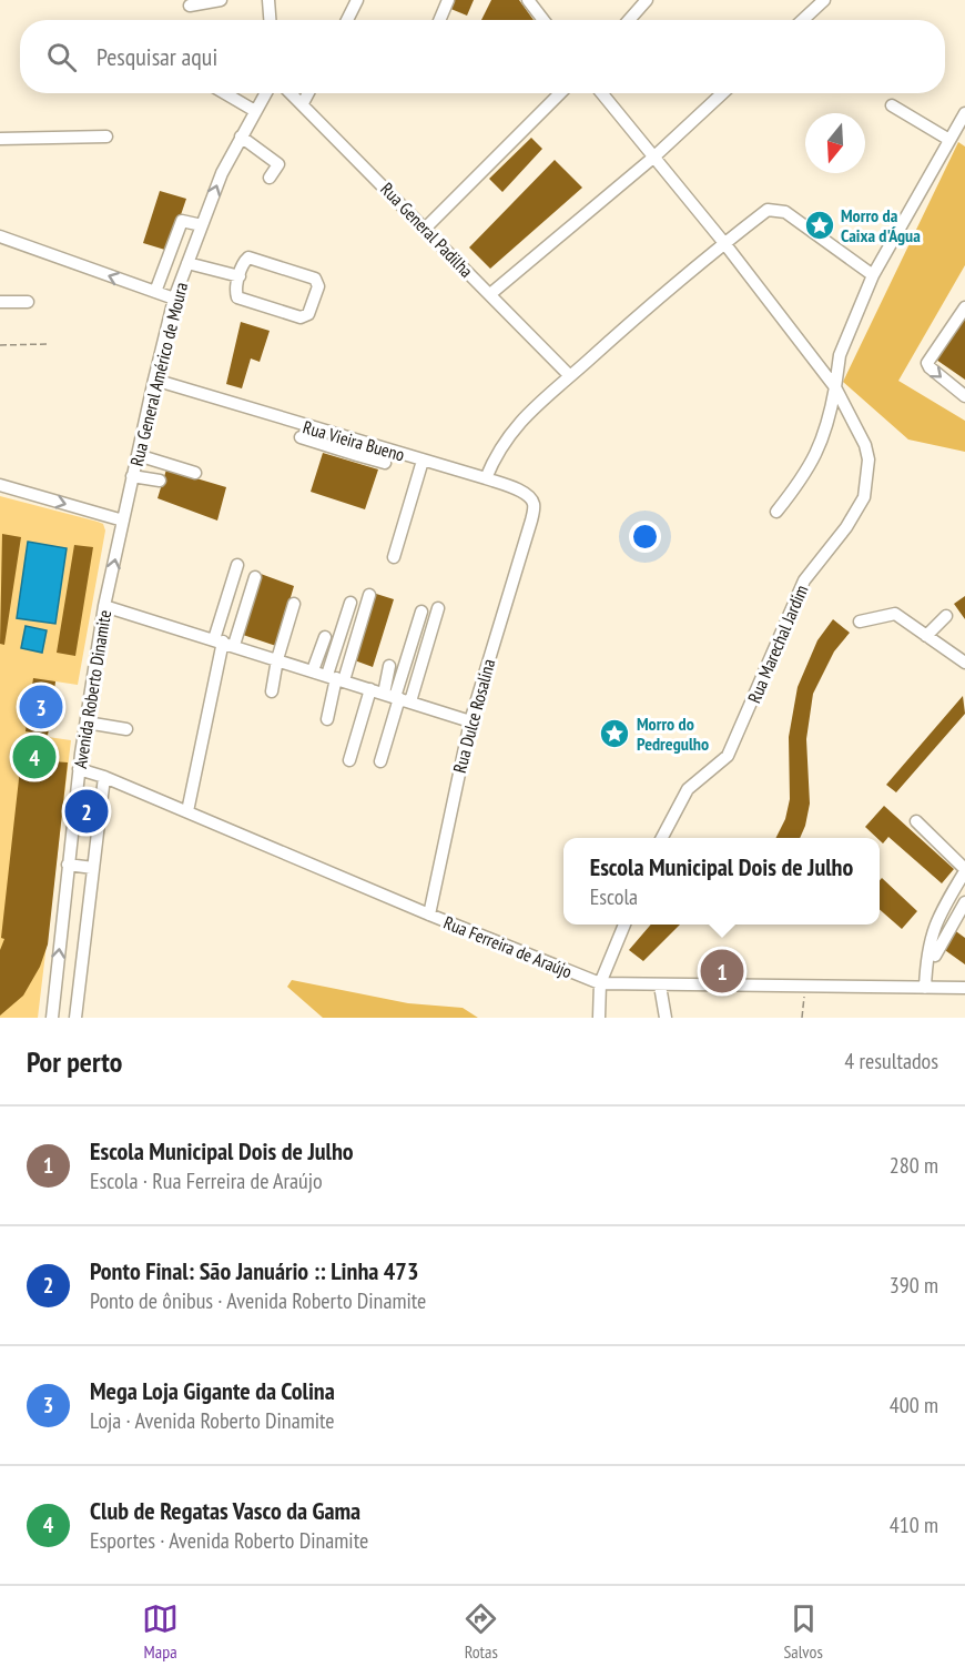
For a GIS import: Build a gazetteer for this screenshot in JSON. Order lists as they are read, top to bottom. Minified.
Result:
{"streets":{"street":["Rua General Padilha","Rua General Américo de Moura","Rua Vieira Bueno","Rua Marechal Jardim","Avenida Roberto Dinamite","Rua Dulce Rosalina","Rua Ferreira de Araújo"]},"crossings":[["Rua General Américo de Moura","Rua Vieira Bueno"],["Rua General Américo de Moura","Avenida Roberto Dinamite"],["Rua Vieira Bueno","Rua Dulce Rosalina"],["Avenida Roberto Dinamite","Rua Ferreira de Araújo"],["Rua Dulce Rosalina","Rua Ferreira de Araújo"]],"places":{"place":["Morro da Caixa d'Água","Morro do Pedregulho"]},"north":"bottom","page":{"search":"Pesquisar aqui","pins":["3","4","2","1"],"popup":["Escola Municipal Dois de Julho","Escola"],"heading":["Por perto","4 resultados"],"list":[{"mark":"1","name":"Escola Municipal Dois de Julho","note":"Escola · Rua Ferreira de Araújo","value":"280 m"},{"mark":"2","name":"Ponto Final: São Januário :: Linha 473","note":"Ponto de ônibus · Avenida Roberto Dinamite","value":"390 m"},{"mark":"3","name":"Mega Loja Gigante da Colina","note":"Loja · Avenida Roberto Dinamite","value":"400 m"},{"mark":"4","name":"Club de Regatas Vasco da Gama","note":"Esportes · Avenida Roberto Dinamite","value":"410 m"}],"nav":["Mapa","Rotas","Salvos"]}}
